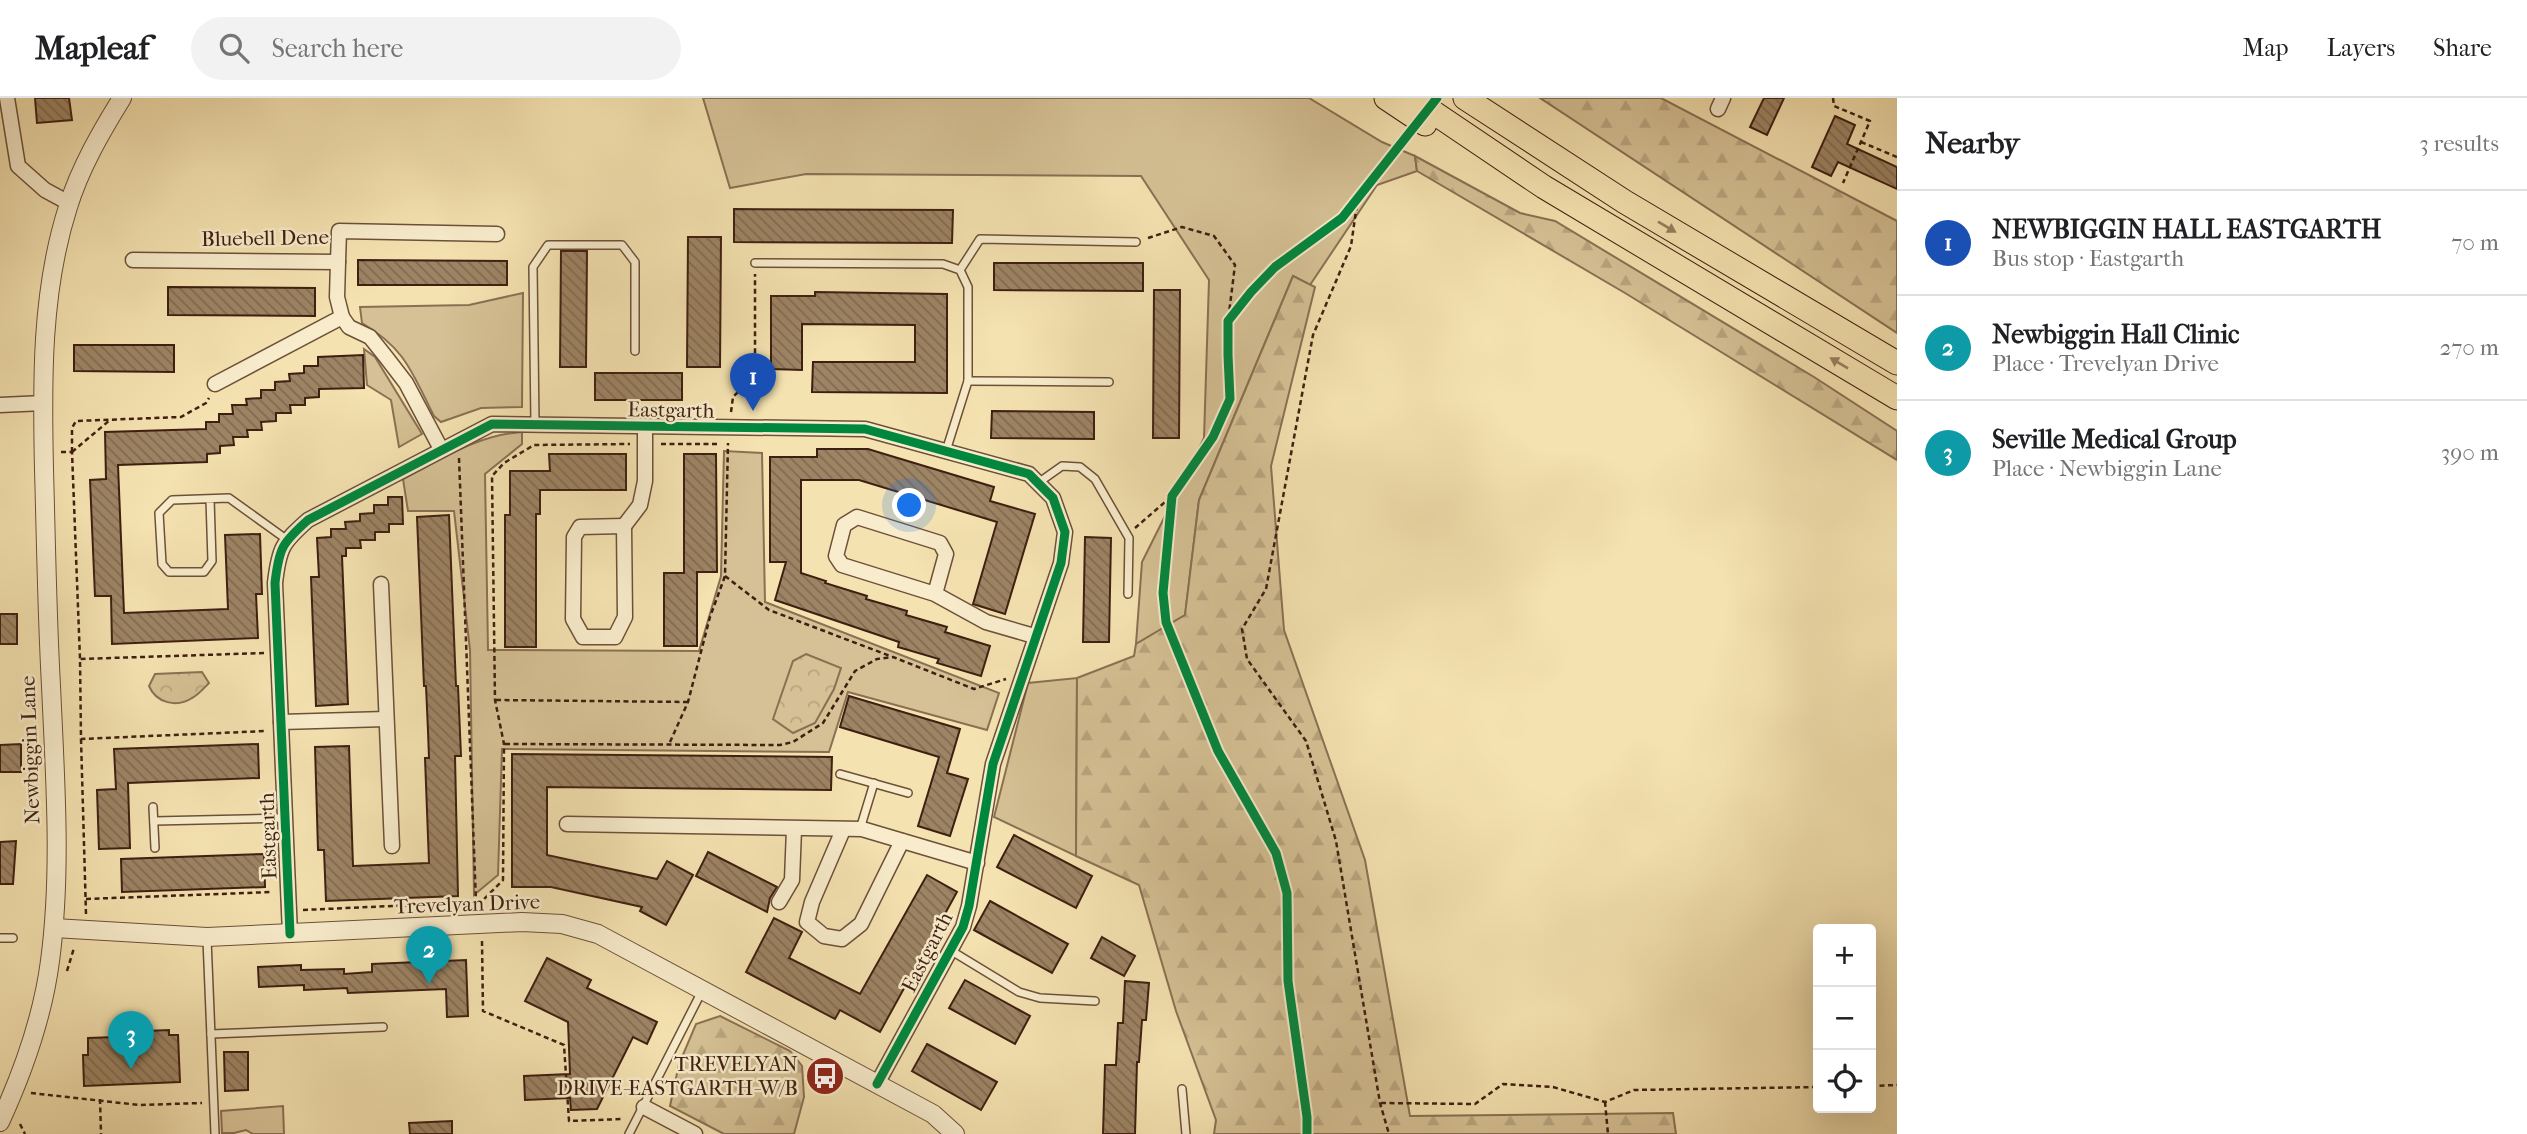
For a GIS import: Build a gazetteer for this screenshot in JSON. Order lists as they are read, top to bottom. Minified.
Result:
{"streets":{"street":["Bluebell Dene","Eastgarth","Newbiggin Lane","Trevelyan Drive"]},"crossings":[["Eastgarth","Trevelyan Drive"],["Newbiggin Lane","Trevelyan Drive"]],"places":{"bus stop":["TREVELYAN DRIVE-EASTGARTH-W/B"]},"page":{"header":"Mapleaf","search":"Search here","nav":["Map","Layers","Share"],"heading":["Nearby","3 results"],"list":[{"mark":"1","name":"NEWBIGGIN HALL EASTGARTH","note":"Bus stop · Eastgarth","value":"70 m"},{"mark":"2","name":"Newbiggin Hall Clinic","note":"Place · Trevelyan Drive","value":"270 m"},{"mark":"3","name":"Seville Medical Group","note":"Place · Newbiggin Lane","value":"390 m"}],"pins":["1","2","3"],"map_buttons":["+","−"]}}
